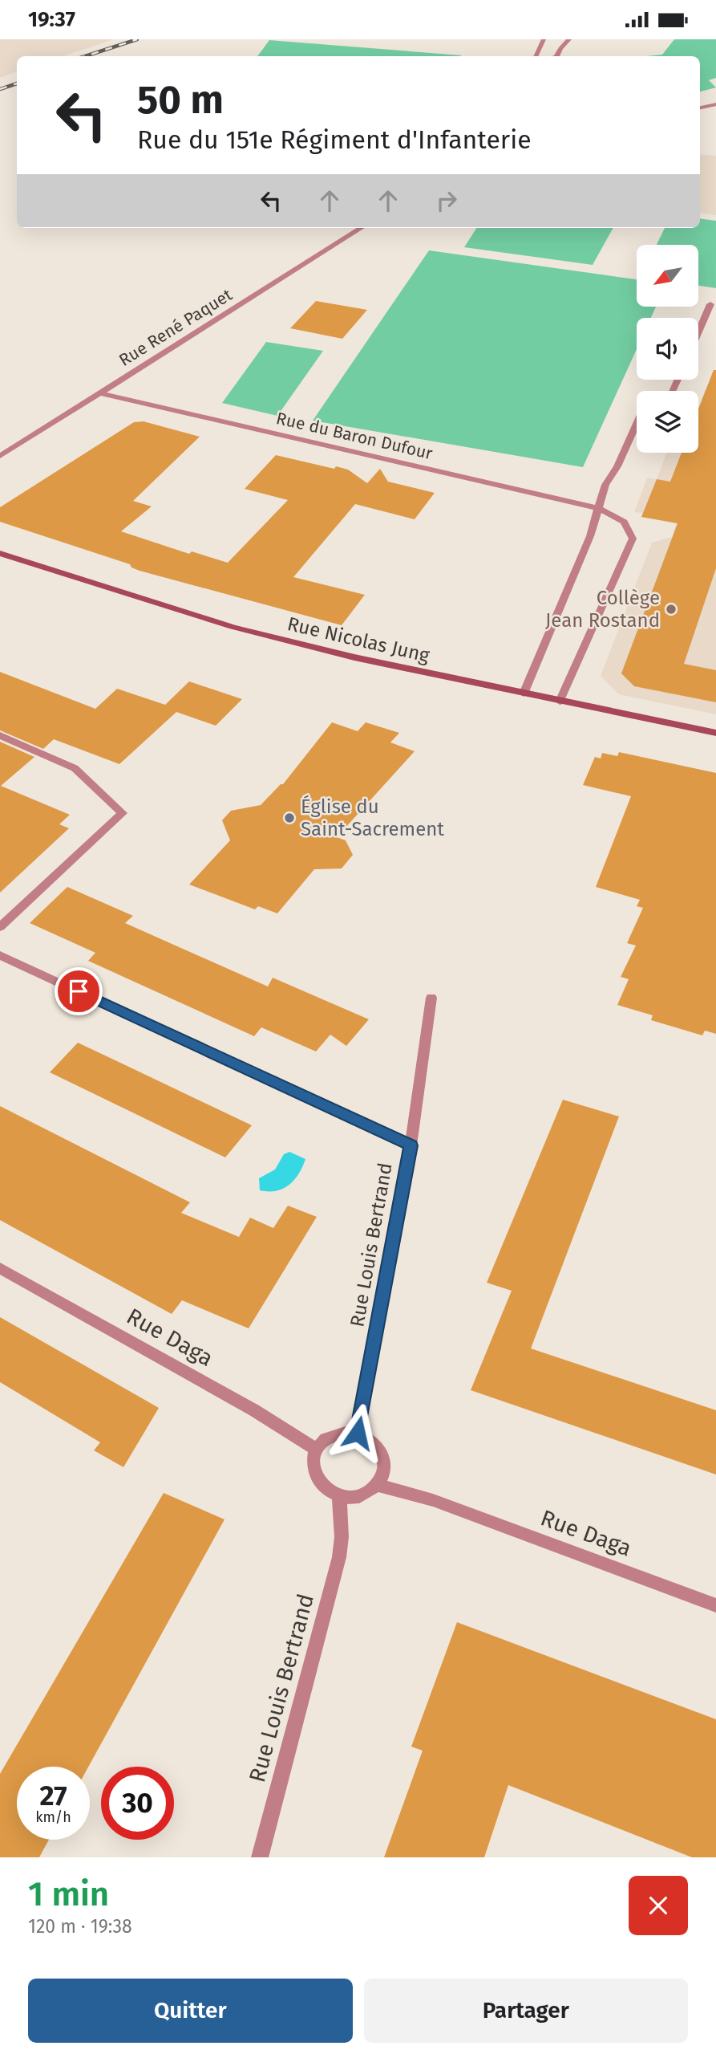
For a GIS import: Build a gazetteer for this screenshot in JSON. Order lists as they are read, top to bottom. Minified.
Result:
{"streets":{"main road":["Rue Nicolas Jung"],"street":["Rue René Paquet","Rue du Baron Dufour","Rue Louis Bertrand","Rue Daga"]},"crossings":[["Rue René Paquet","Rue du Baron Dufour"],["Rue du Baron Dufour","Rue Nicolas Jung"],["Rue Louis Bertrand","Rue Daga"]],"places":["Collège Jean Rostand","Église du Saint-Sacrement"],"north":"bottom left","page":{"status":"19:37","turn":["50 m","Rue du 151e Régiment d'Infanterie"],"speed":"27 km/h","limit":"30","heading":["1 min","120 m · 19:38"],"buttons":["Quitter","Partager"]}}
